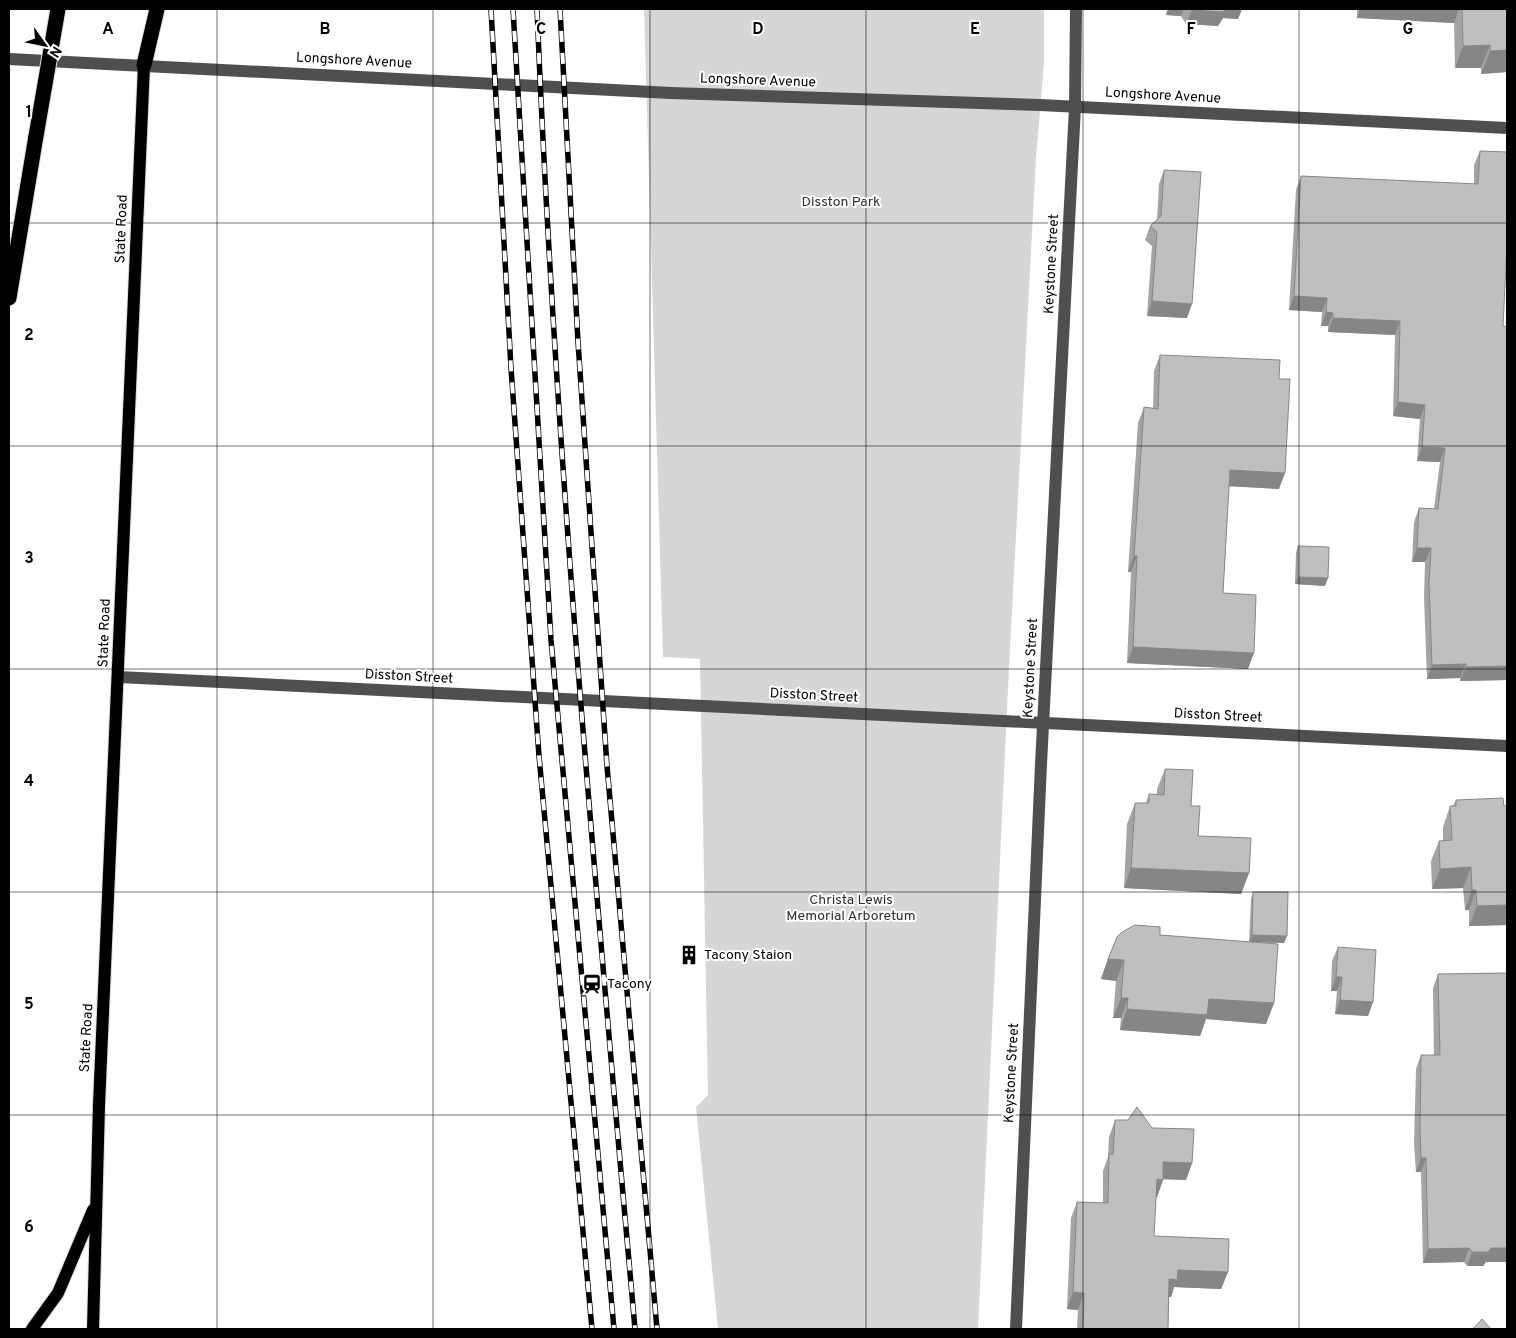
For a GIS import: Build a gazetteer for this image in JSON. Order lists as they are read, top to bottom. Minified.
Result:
{"streets":{"main road":["State Road"],"street":["Longshore Avenue","Keystone Street","Disston Street"]},"crossings":[["Longshore Avenue","State Road"],["Longshore Avenue","Keystone Street"],["State Road","Disston Street"],["Keystone Street","Disston Street"]],"parks":["Disston Park","Christa Lewis Memorial Arboretum"],"places":{"building":["Tacony Staion"],"station":["Tacony"]},"north":"bottom right","grid":{"columns":["A","B","C","D","E","F","G"],"rows":["1","2","3","4","5","6"]}}
